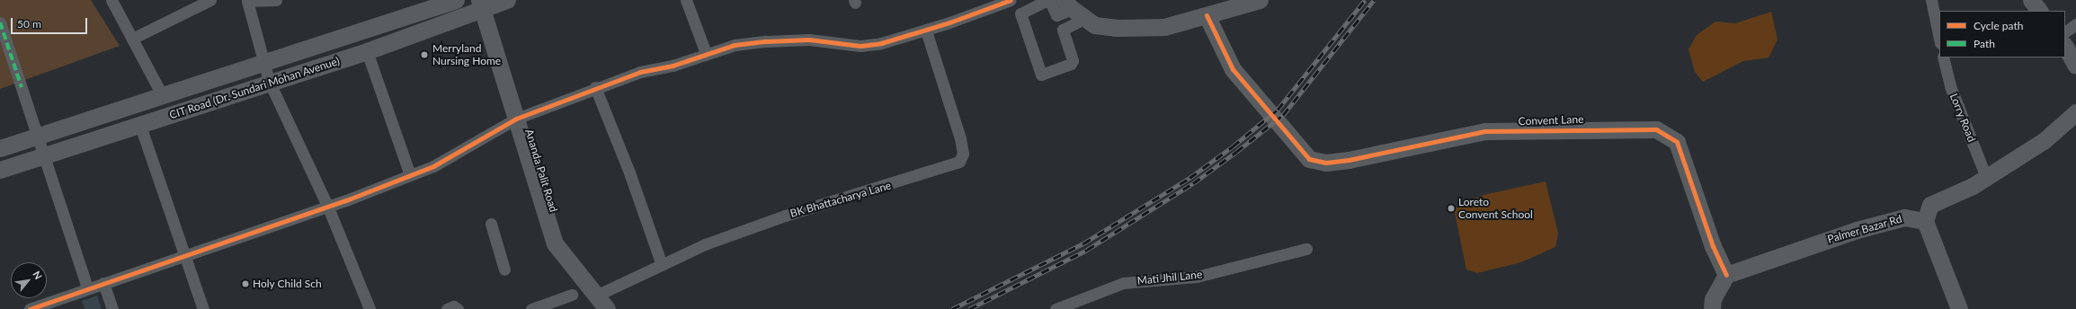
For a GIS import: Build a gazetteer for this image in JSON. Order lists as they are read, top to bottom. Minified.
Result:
{"streets":{"street":["CIT Road (Dr. Sundari Mohan Avenue)","Lorry Road","Convent Lane","Ananda Palit Road","BK Bhattacharya Lane","Palmer Bazar Rd","Mati Jhil Lane"]},"crossings":[["CIT Road (Dr. Sundari Mohan Avenue)","Ananda Palit Road"],["Convent Lane","Palmer Bazar Rd"],["Ananda Palit Road","BK Bhattacharya Lane"]],"places":["Merryland Nursing Home","Loreto Convent School","Holy Child Sch"],"legend":["Cycle path","Path"],"scale_bar":"50 m","north":"top right"}
